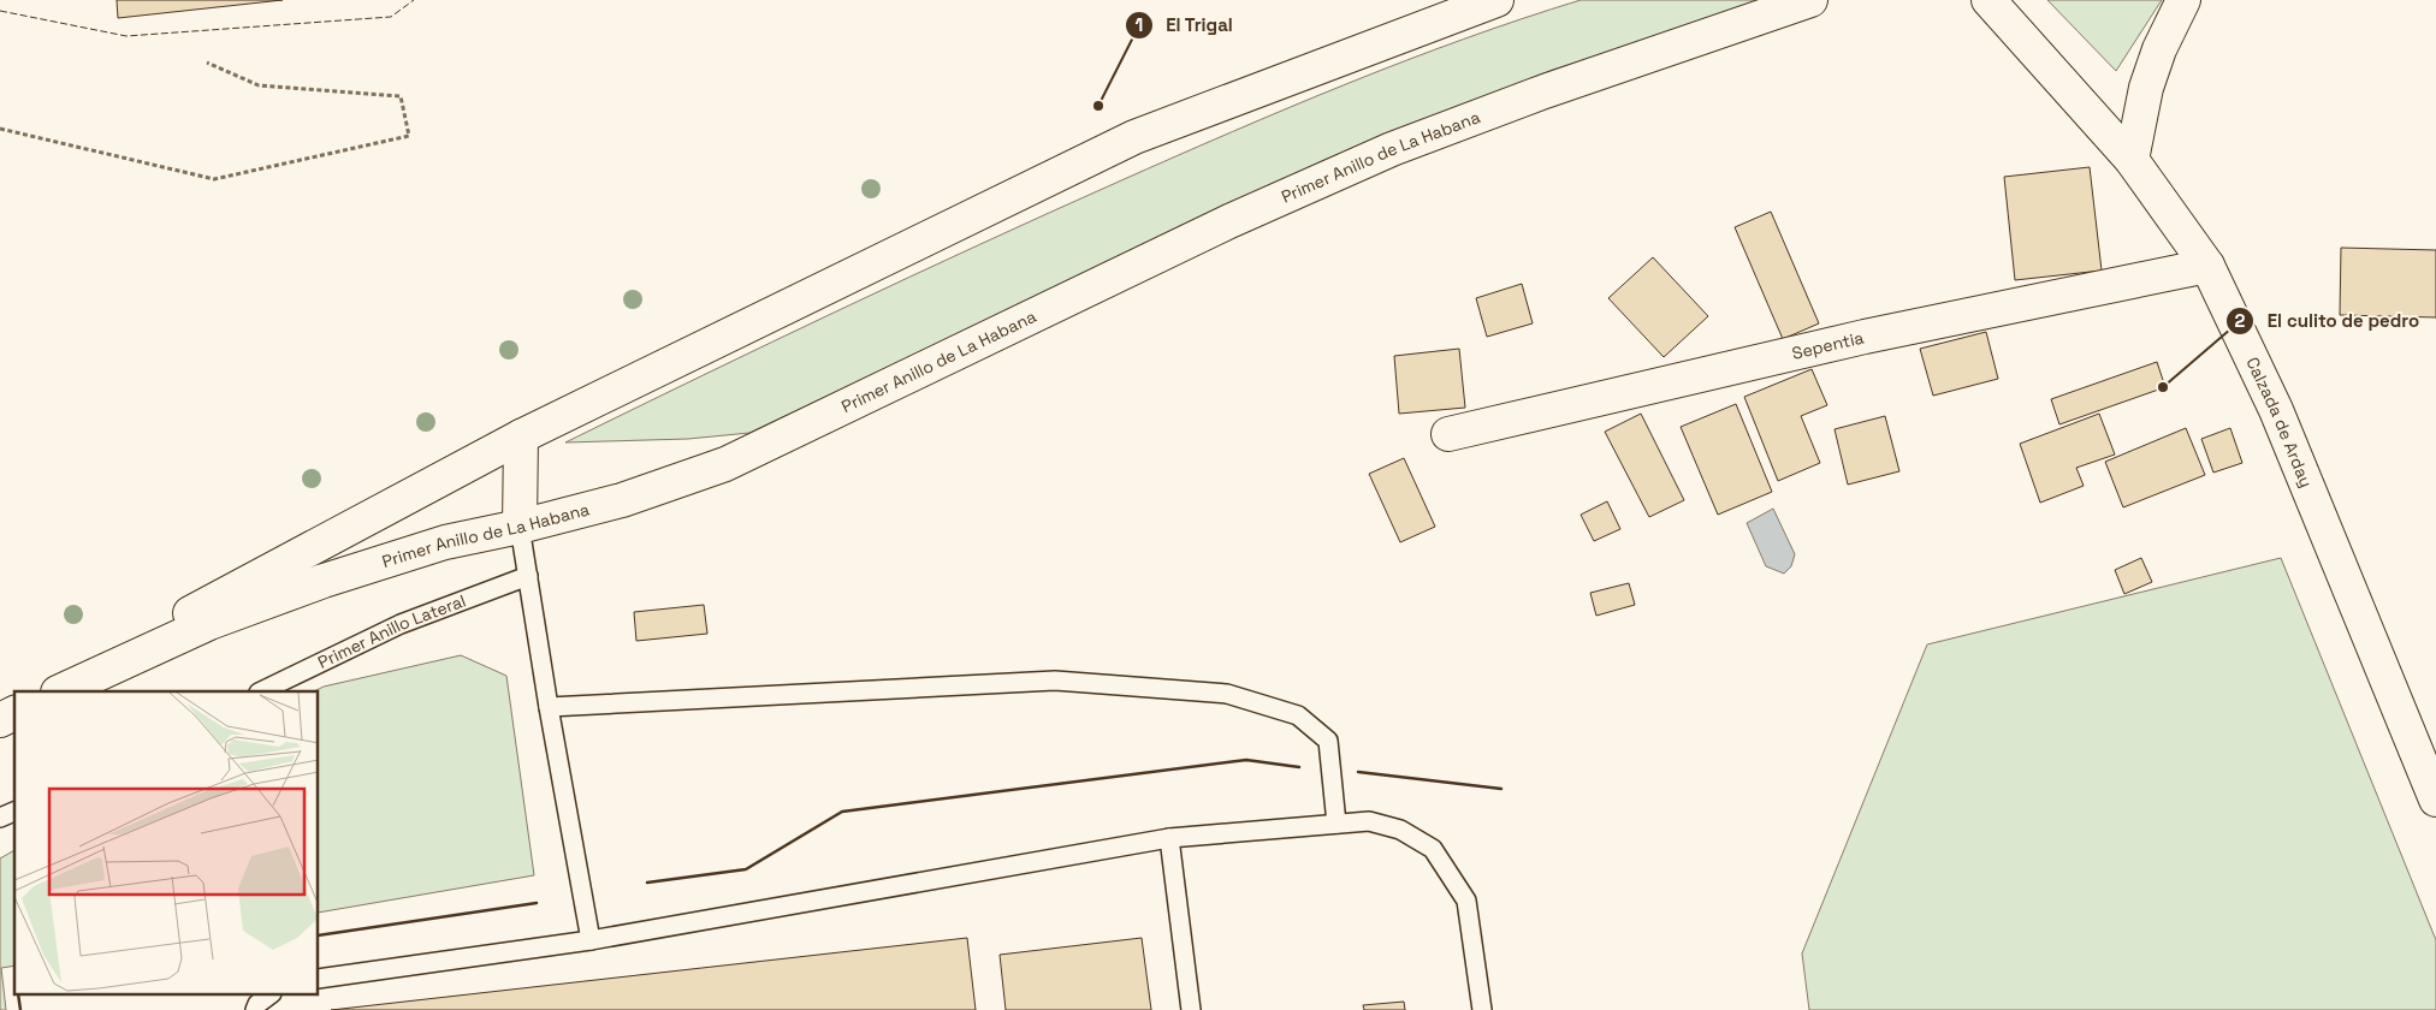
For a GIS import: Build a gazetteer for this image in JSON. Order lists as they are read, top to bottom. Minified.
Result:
{"streets":{"main road":["Primer Anillo de La Habana","Sepentia","Calzada de Arday"],"lane":["Primer Anillo Lateral"]},"crossings":[["Sepentia","Calzada de Arday"]],"places":["El Trigal","El culito de pedro"]}
